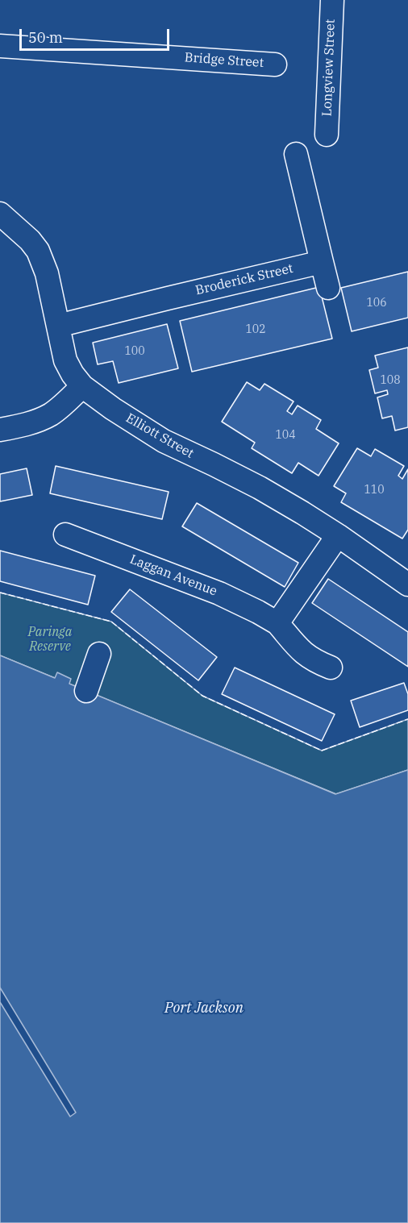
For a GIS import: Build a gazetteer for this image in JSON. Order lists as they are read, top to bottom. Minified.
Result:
{"streets":{"street":["Bridge Street","Longview Street","Broderick Street","Elliott Street","Laggan Avenue"]},"crossings":[["Broderick Street","Elliott Street"]],"water":["Port Jackson"],"parks":["Paringa Reserve"],"house_numbers":["106","102","100","108","104","110"],"scale_bar":"50 m"}
